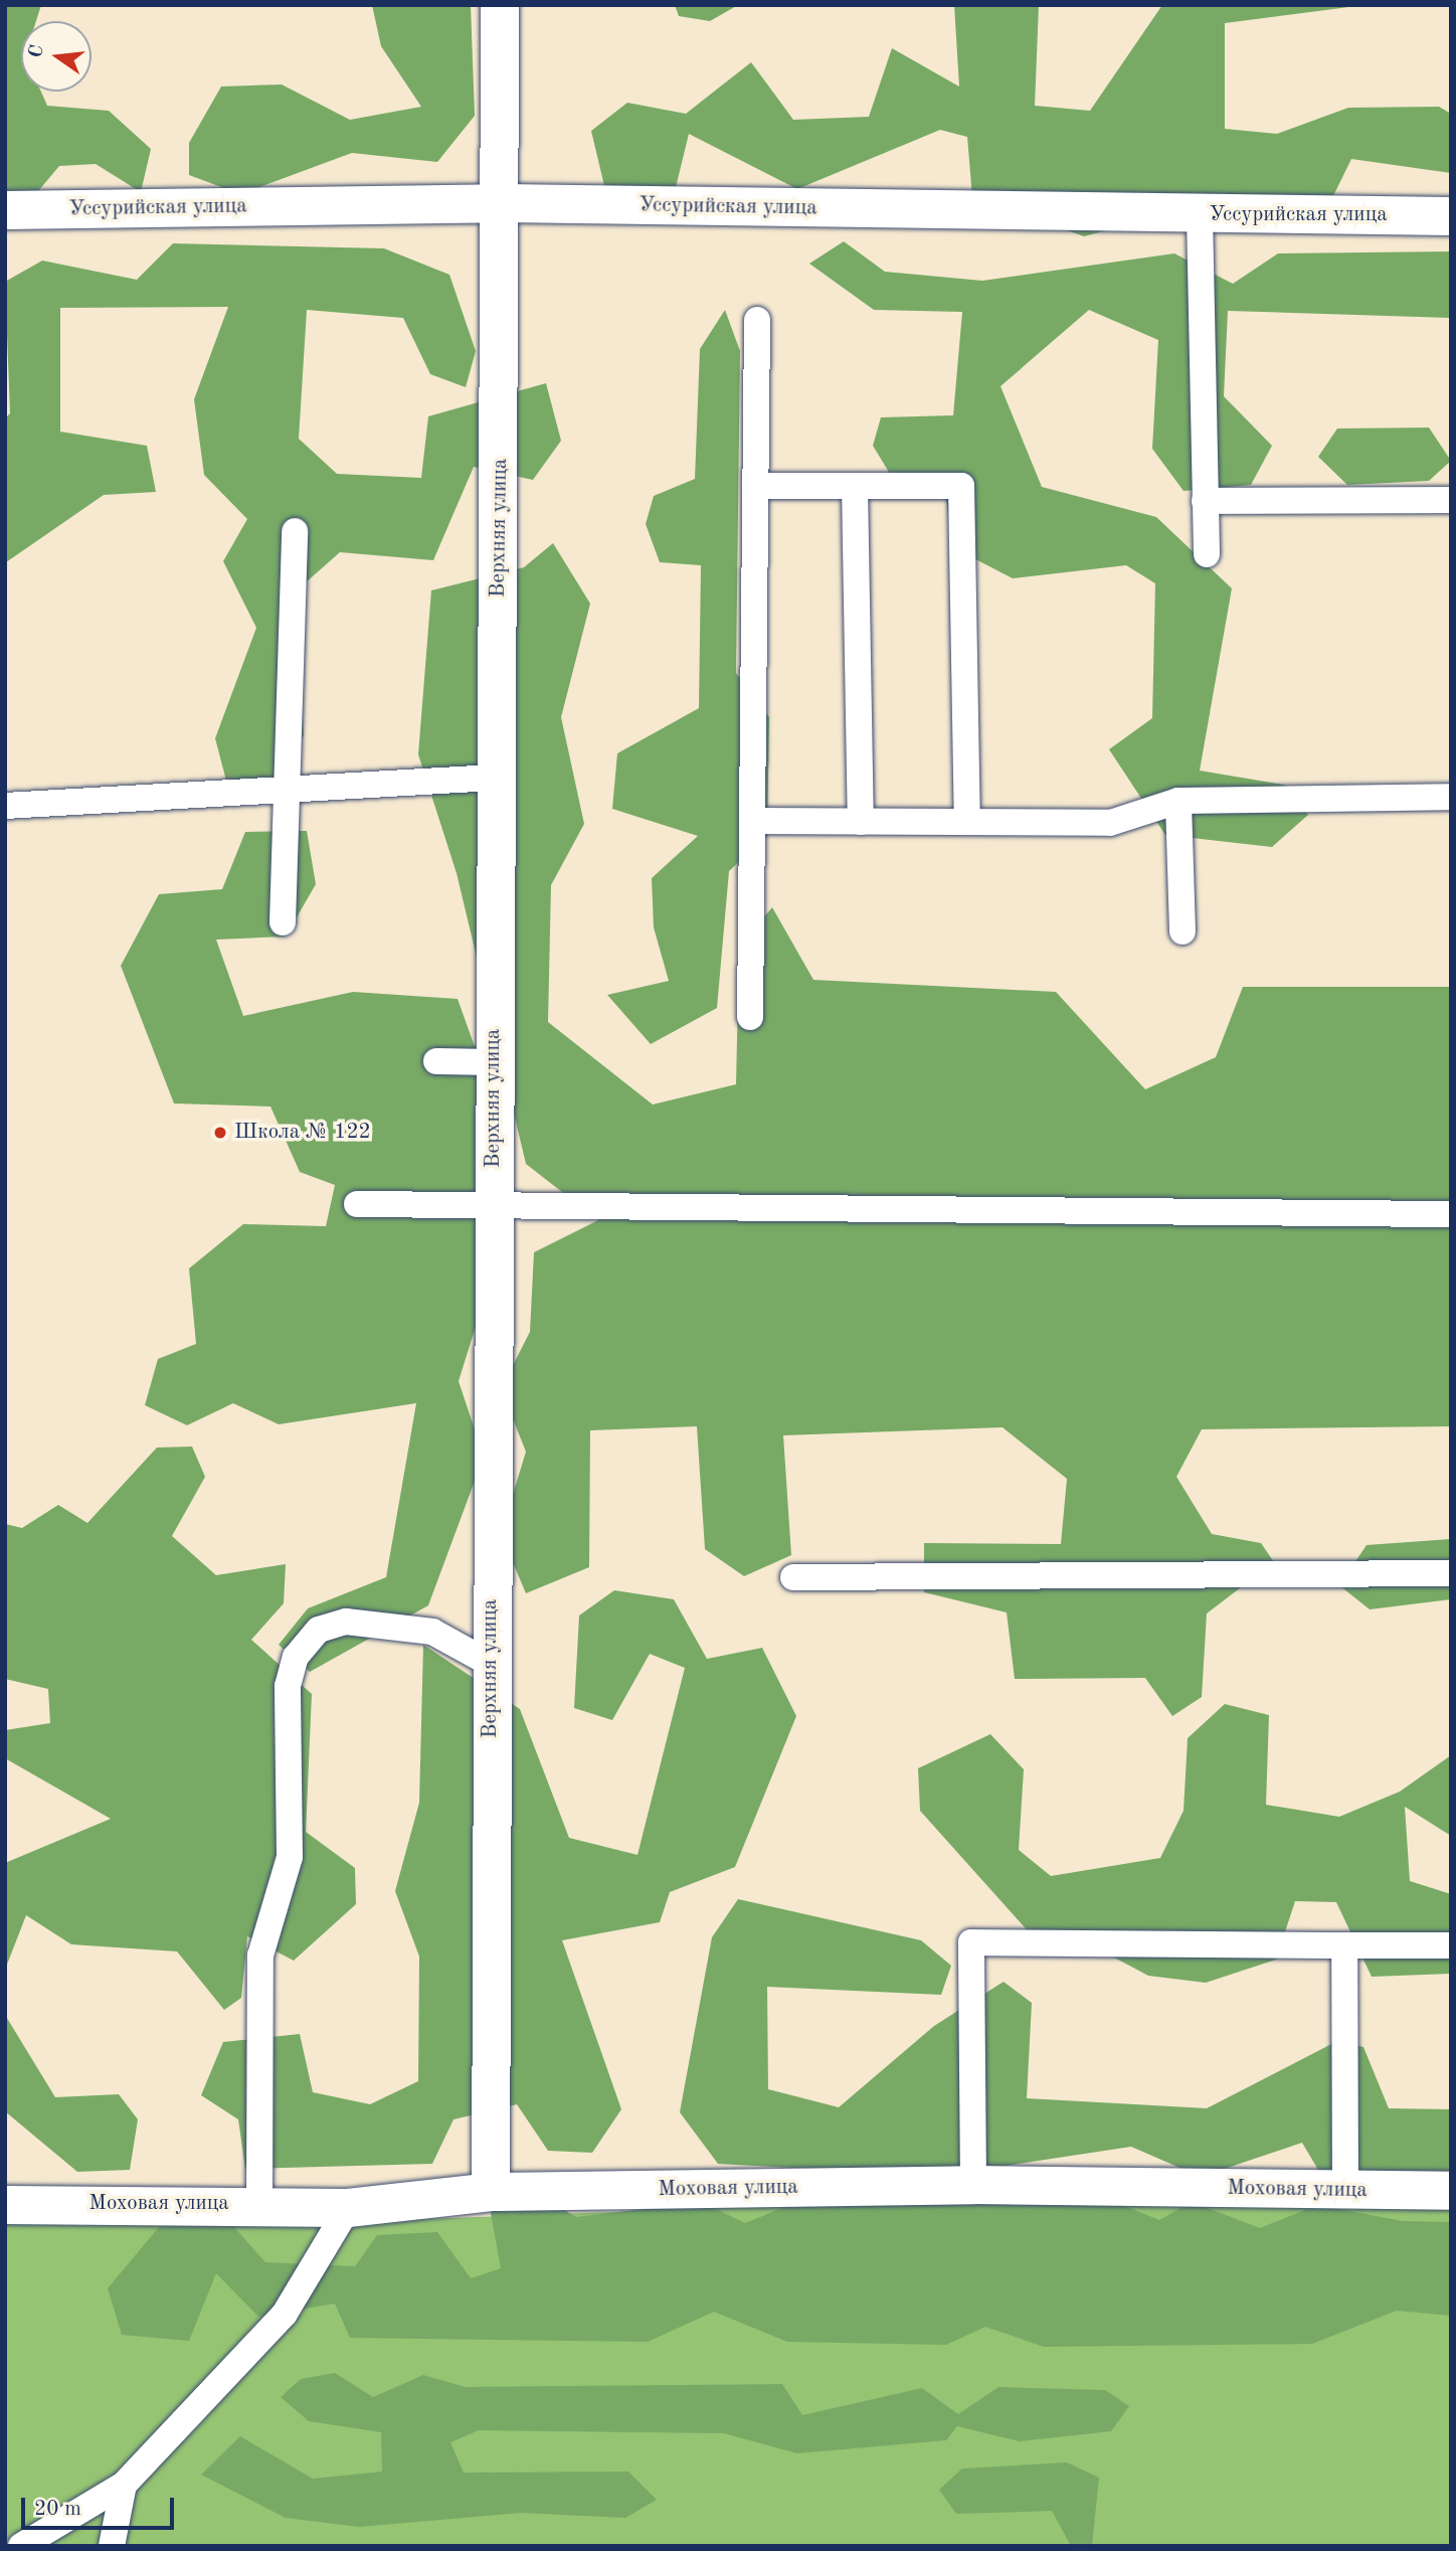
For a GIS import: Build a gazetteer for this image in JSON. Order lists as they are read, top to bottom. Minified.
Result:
{"streets":{"street":["Уссурийская улица","Верхняя улица","Моховая улица"]},"crossings":[["Уссурийская улица","Верхняя улица"],["Верхняя улица","Моховая улица"]],"places":["Школа № 122"],"scale_bar":"20 m","north":"left"}
